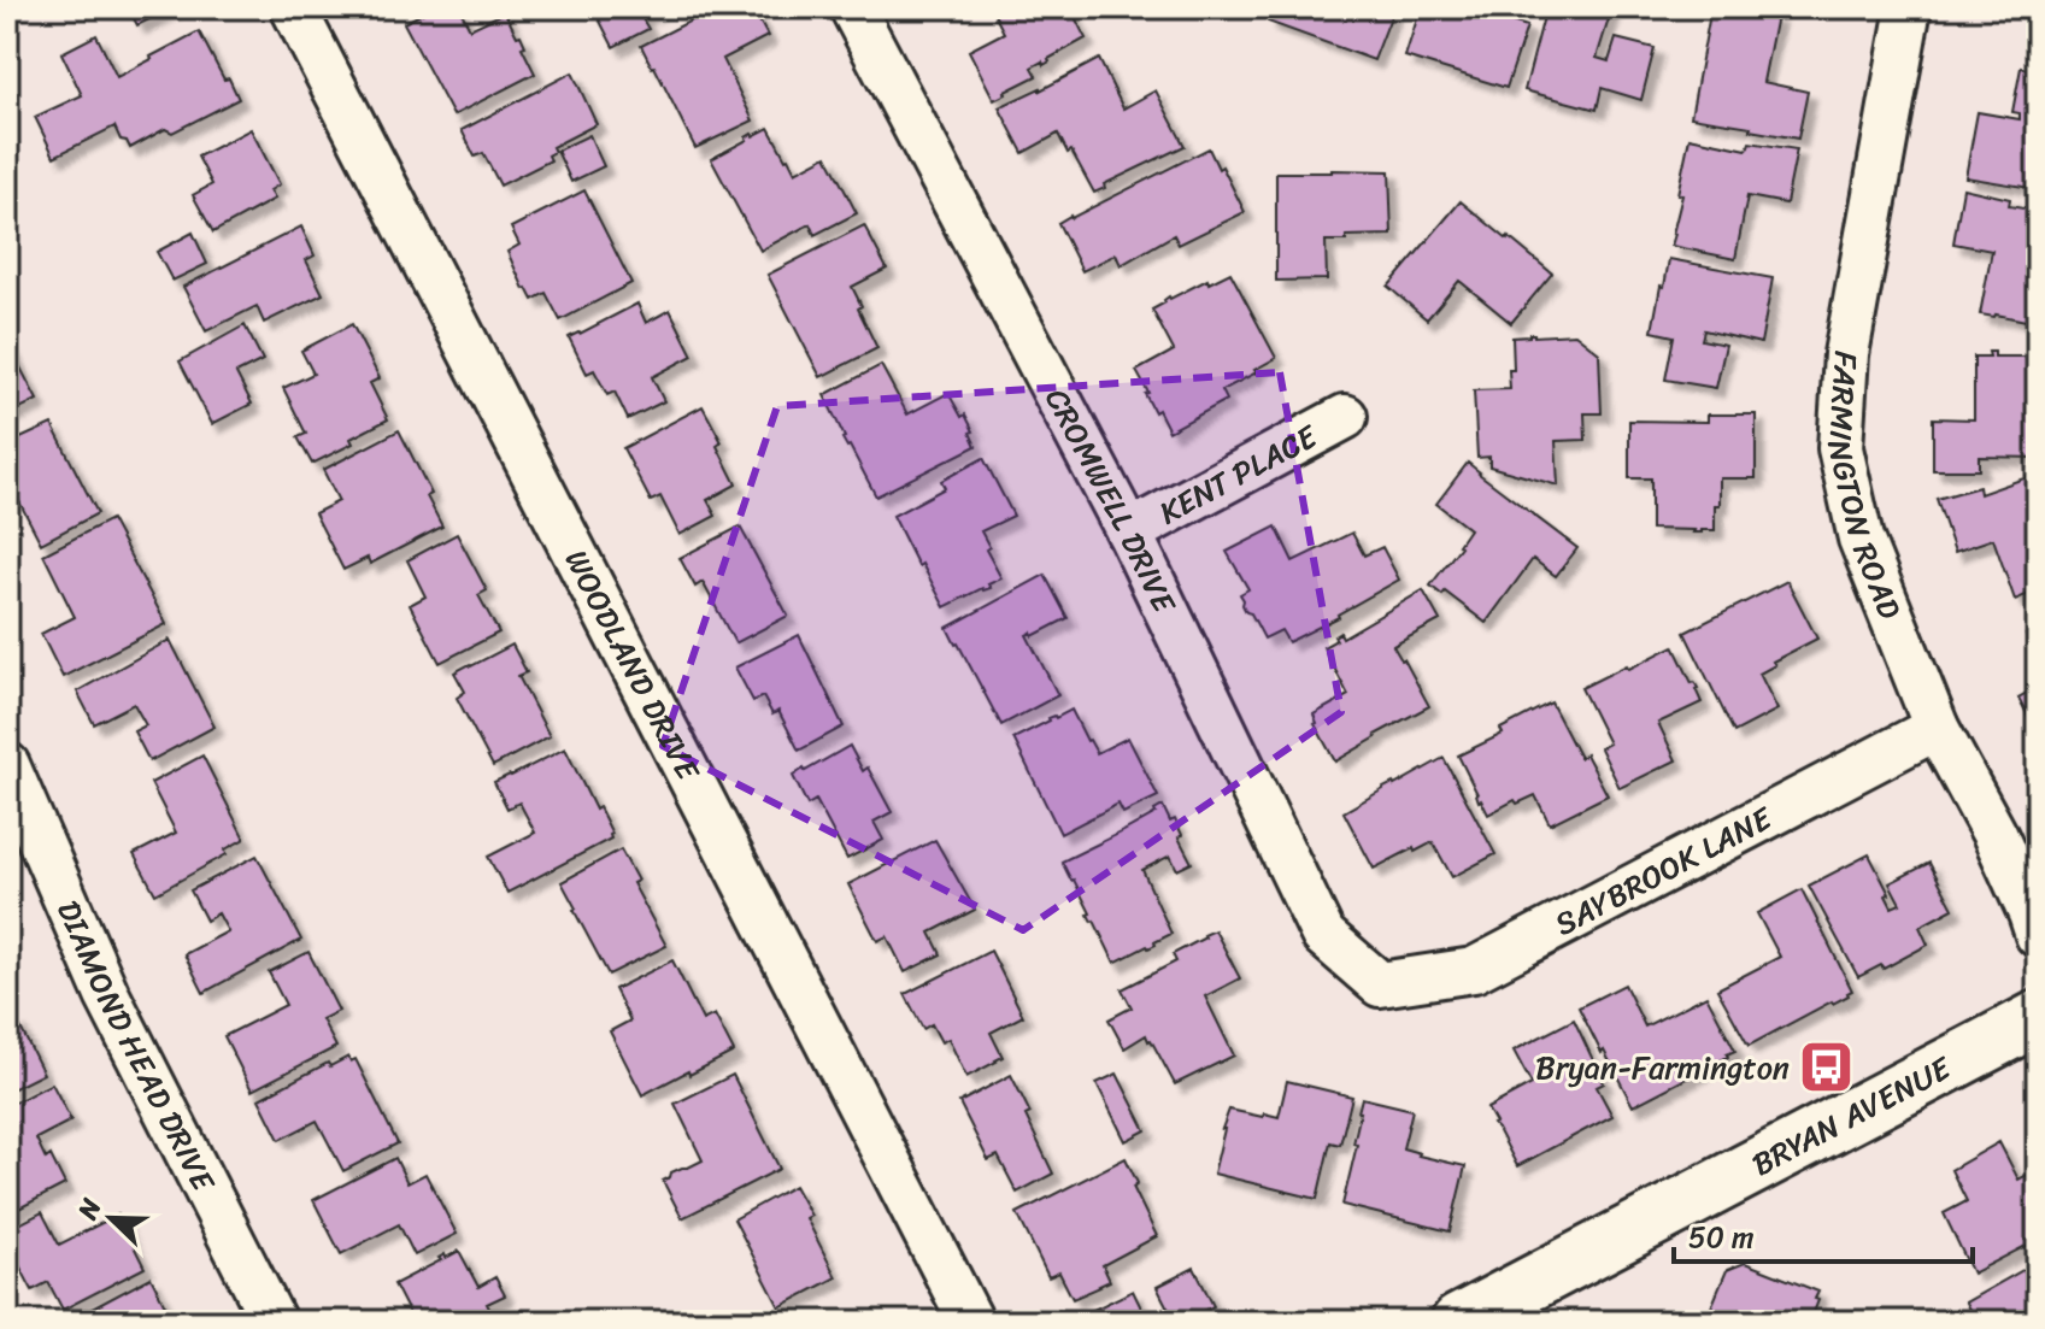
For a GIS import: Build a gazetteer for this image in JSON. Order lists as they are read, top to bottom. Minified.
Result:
{"streets":{"main road":["BRYAN AVENUE"],"street":["KENT PLACE","FARMINGTON ROAD","CROMWELL DRIVE","WOODLAND DRIVE","SAYBROOK LANE","DIAMOND HEAD DRIVE"]},"crossings":[["KENT PLACE","CROMWELL DRIVE"],["FARMINGTON ROAD","SAYBROOK LANE"],["CROMWELL DRIVE","SAYBROOK LANE"]],"places":{"bus stop":["Bryan-Farmington"]},"scale_bar":"50 m","north":"top left"}
